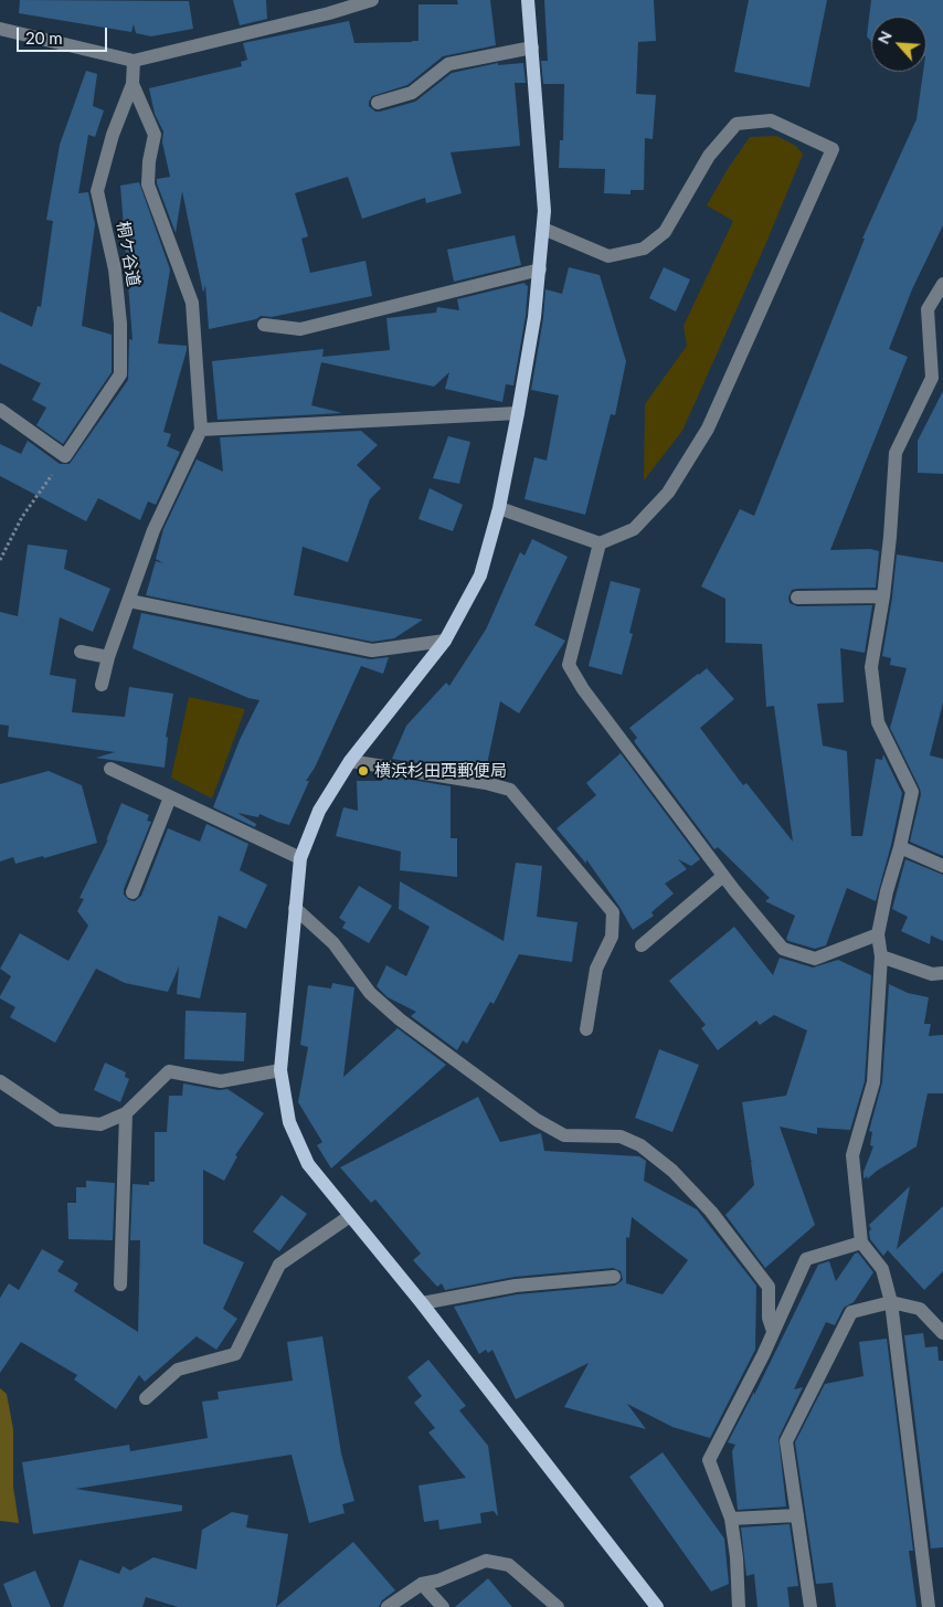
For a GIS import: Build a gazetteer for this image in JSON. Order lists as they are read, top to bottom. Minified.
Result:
{"streets":{"street":["桐ケ谷道"]},"places":["横浜杉田西郵便局"],"scale_bar":"20 m","north":"top left"}
